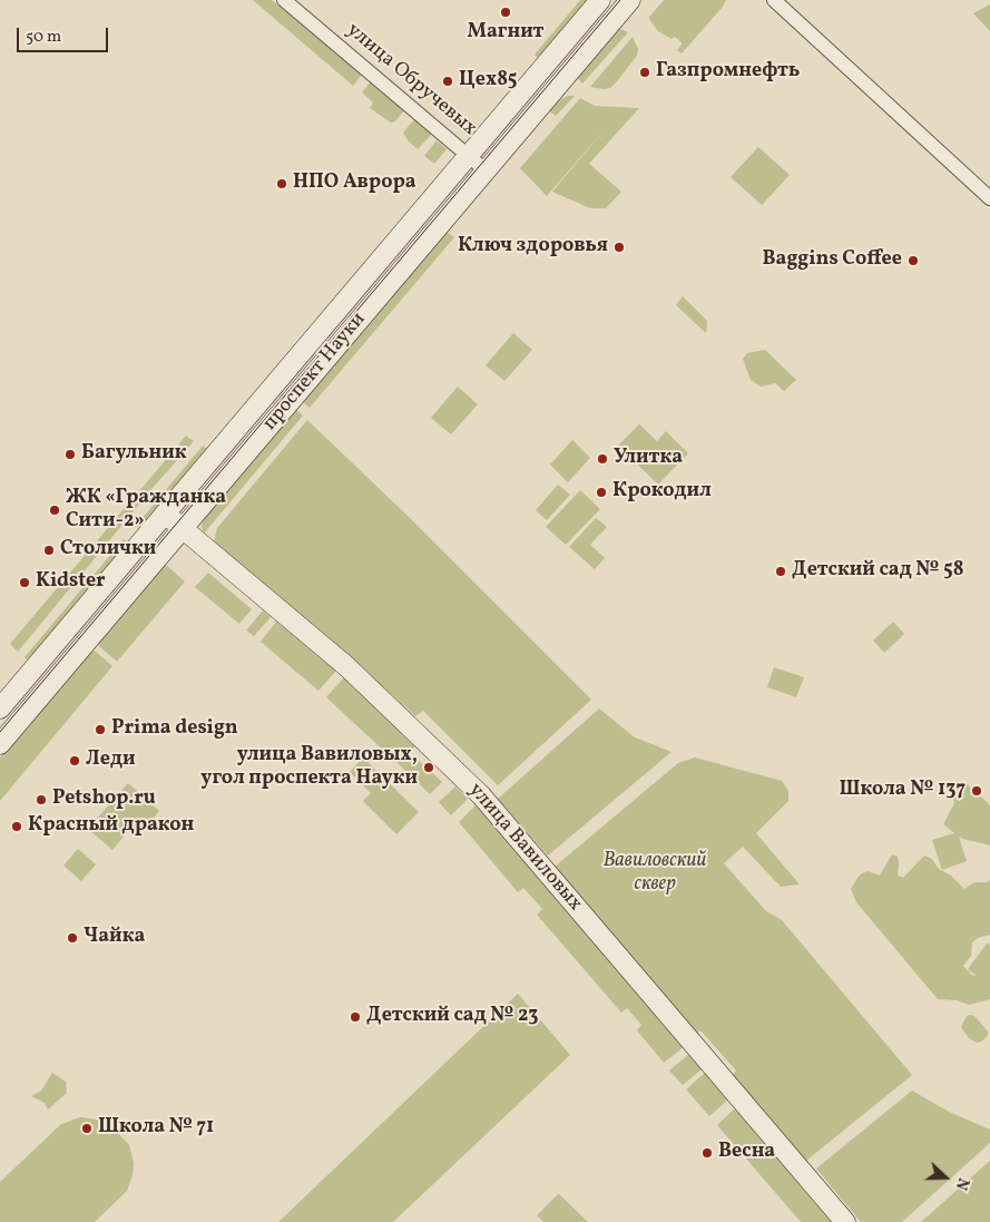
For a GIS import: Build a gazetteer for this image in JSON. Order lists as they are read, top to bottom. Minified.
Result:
{"streets":{"main road":["проспект Науки","улица Вавиловых"],"street":["улица Обручевых"]},"crossings":[["улица Обручевых","проспект Науки"],["проспект Науки","улица Вавиловых"]],"parks":["Вавиловский сквер"],"places":["Магнит","Газпромнефть","Цех85","НПО Аврора","Ключ здоровья","Baggins Coffee","Багульник","Улитка","Крокодил","ЖК «Гражданка Сити-2»","Столички","Детский сад № 58","Kidster","Prima design","Леди","улица Вавиловых, угол проспекта Науки","Школа № 137","Petshop.ru","Красный дракон","Чайка","Детский сад № 23","Школа № 71","Весна"],"scale_bar":"50 m","north":"right"}
